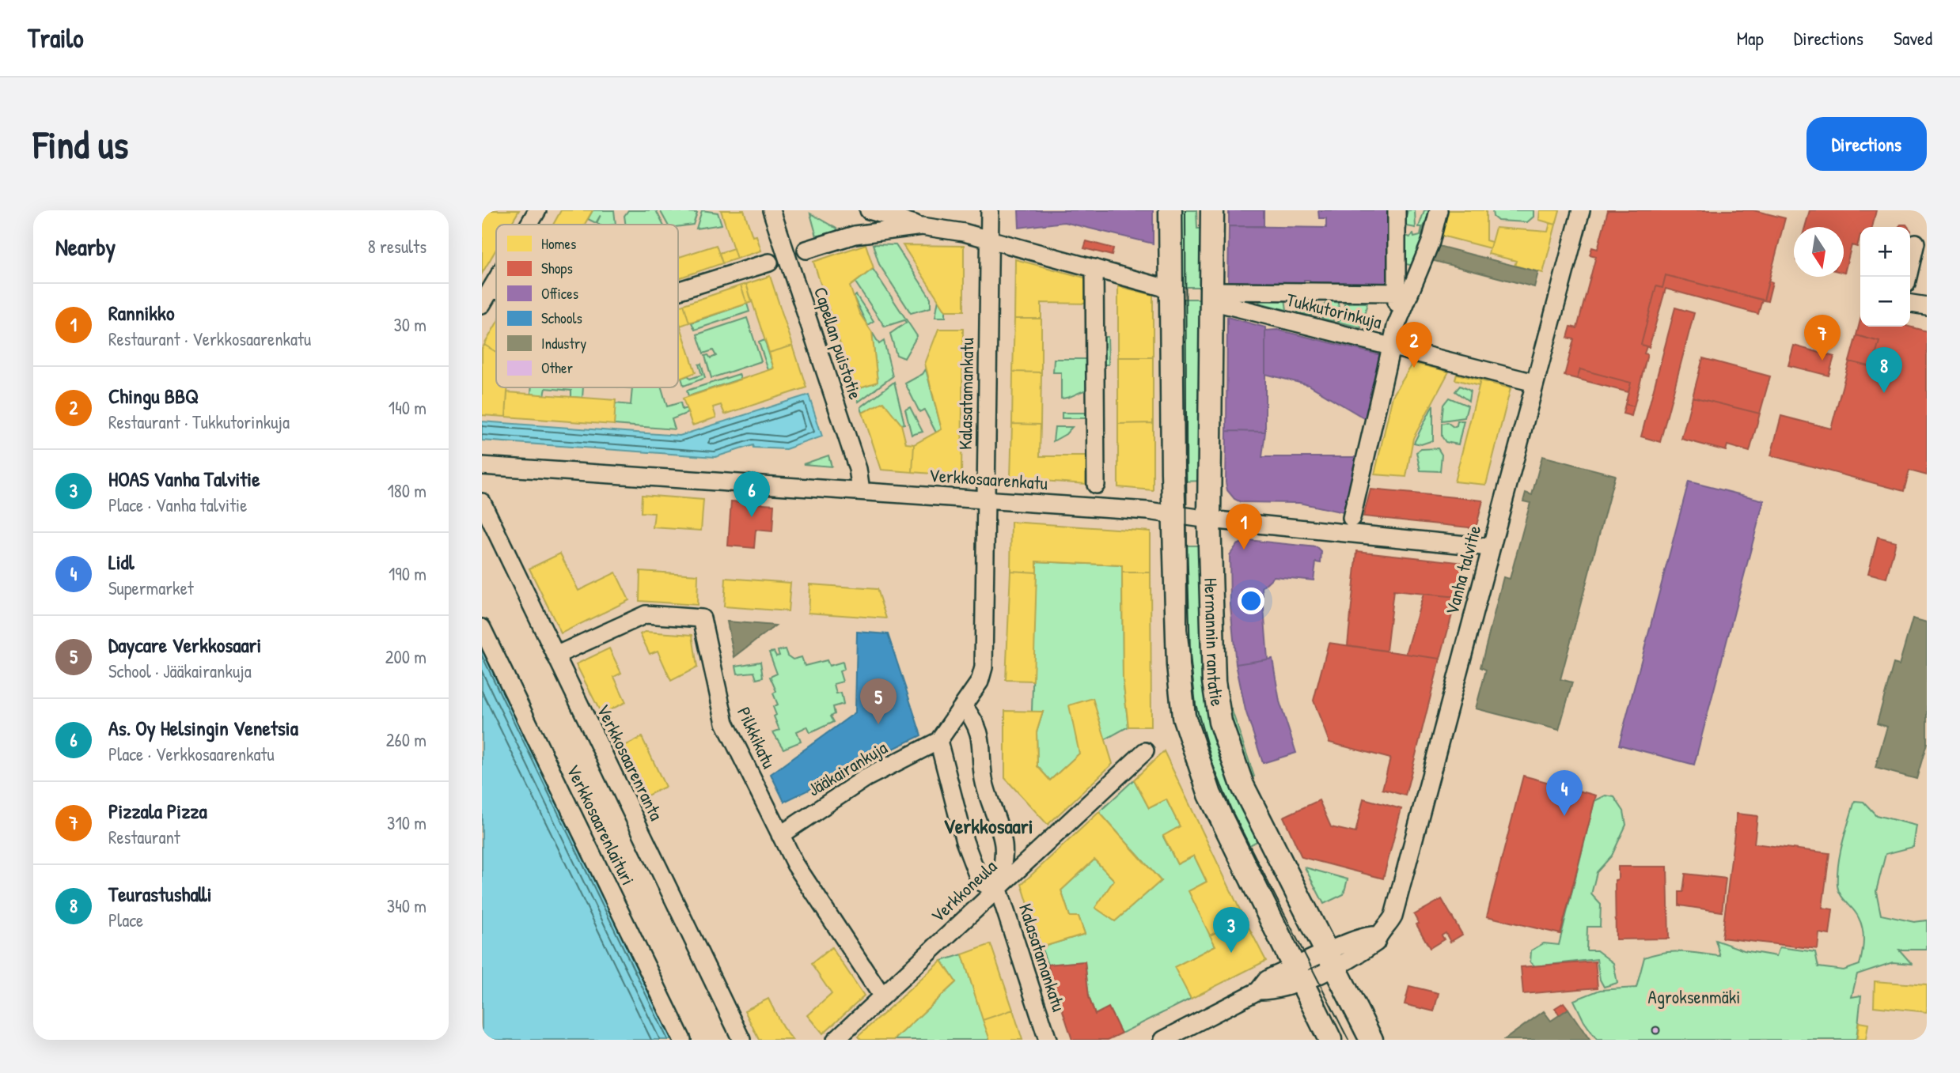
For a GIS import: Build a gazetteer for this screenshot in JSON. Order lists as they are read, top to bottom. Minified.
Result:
{"streets":{"main road":["Hermannin rantatie"],"street":["Tukkutorinkuja","Capellan puistotie","Kalasatamankatu","Verkkosaarenkatu","Vanha talvitie","Pilkkikatu","Verkkosaarenranta","Jääkairankuja","Verkkosaarenlaituri","Verkkoneula"]},"crossings":[["Tukkutorinkuja","Vanha talvitie"],["Capellan puistotie","Verkkosaarenkatu"],["Kalasatamankatu","Verkkosaarenkatu"],["Kalasatamankatu","Jääkairankuja"],["Kalasatamankatu","Verkkoneula"],["Verkkosaarenkatu","Vanha talvitie"],["Verkkosaarenkatu","Hermannin rantatie"],["Vanha talvitie","Hermannin rantatie"],["Pilkkikatu","Verkkosaarenranta"],["Pilkkikatu","Jääkairankuja"],["Pilkkikatu","Verkkoneula"]],"districts":["Verkkosaari"],"parks":["Agroksenmäki"],"legend":["Homes","Shops","Offices","Schools","Industry","Other"],"north":"bottom","page":{"header":"Trailo","nav":["Map","Directions","Saved"],"buttons":"Directions","title":"Find us","heading":["Nearby","8 results"],"map_buttons":["+","−"],"list":[{"mark":"1","name":"Rannikko","note":"Restaurant · Verkkosaarenkatu","value":"30 m"},{"mark":"2","name":"Chingu BBQ","note":"Restaurant · Tukkutorinkuja","value":"140 m"},{"mark":"3","name":"HOAS Vanha Talvitie","note":"Place · Vanha talvitie","value":"180 m"},{"mark":"4","name":"Lidl","note":"Supermarket","value":"190 m"},{"mark":"5","name":"Daycare Verkkosaari","note":"School · Jääkairankuja","value":"200 m"},{"mark":"6","name":"As. Oy Helsingin Venetsia","note":"Place · Verkkosaarenkatu","value":"260 m"},{"mark":"7","name":"Pizzala Pizza","note":"Restaurant","value":"310 m"},{"mark":"8","name":"Teurastushalli","note":"Place","value":"340 m"}],"pins":["7","2","8","6","1","5","4","3"]}}
